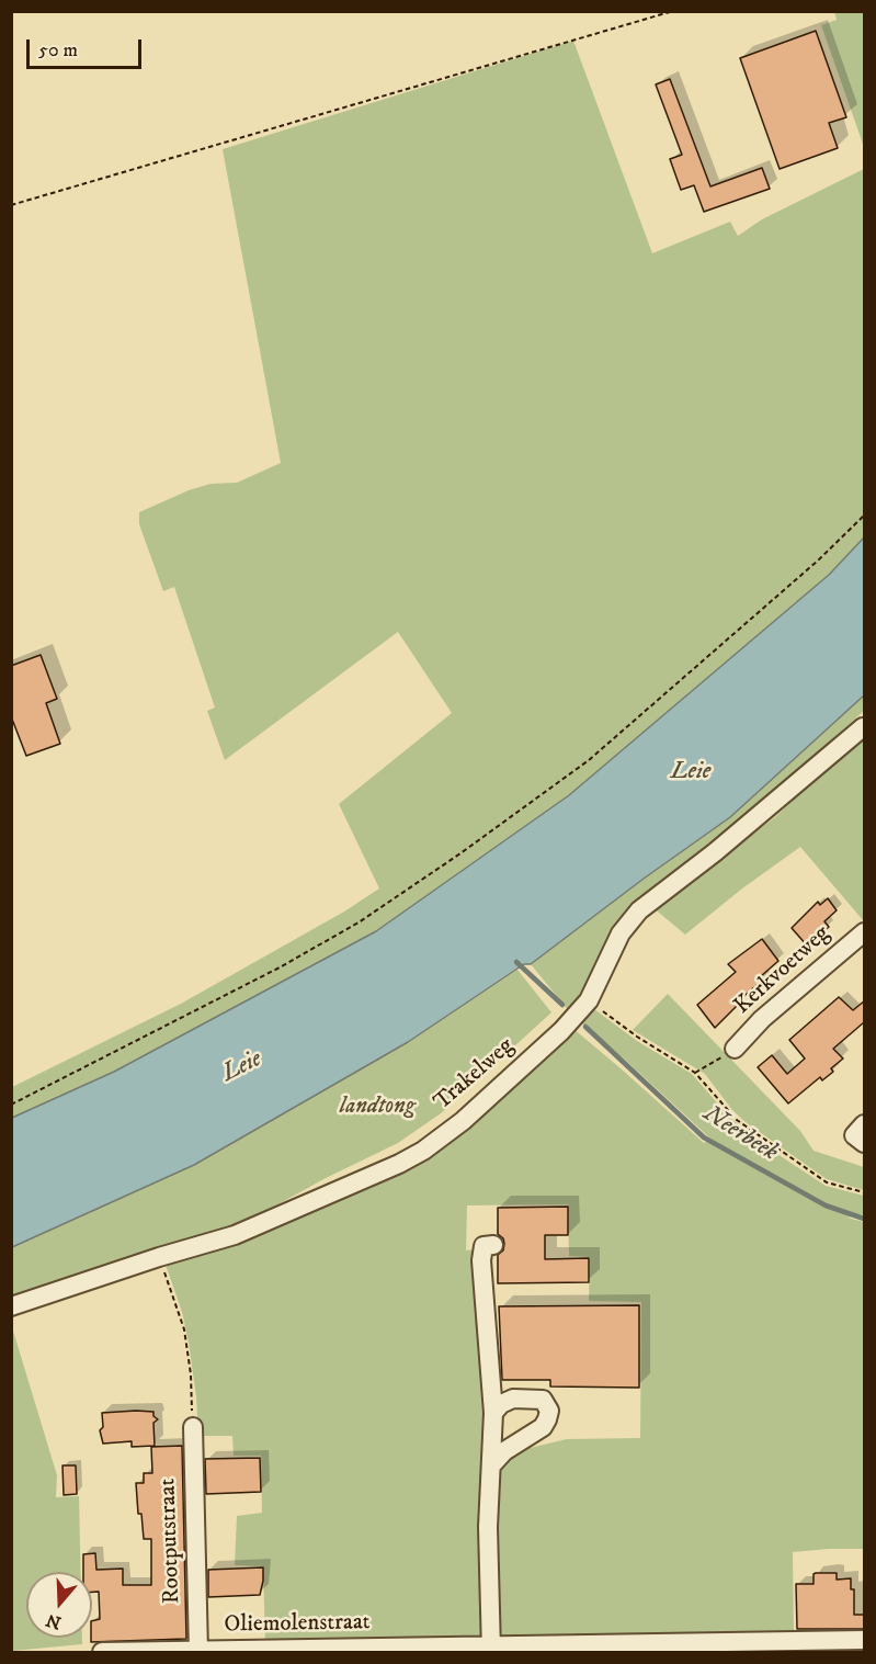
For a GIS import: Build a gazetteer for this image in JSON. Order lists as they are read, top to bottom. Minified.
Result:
{"streets":{"street":["Kerkvoetweg","Trakelweg","Rootputstraat","Oliemolenstraat"]},"crossings":[["Rootputstraat","Oliemolenstraat"]],"water":["Leie","Neerbeek"],"parks":["landtong"],"scale_bar":"50 m","north":"bottom"}
